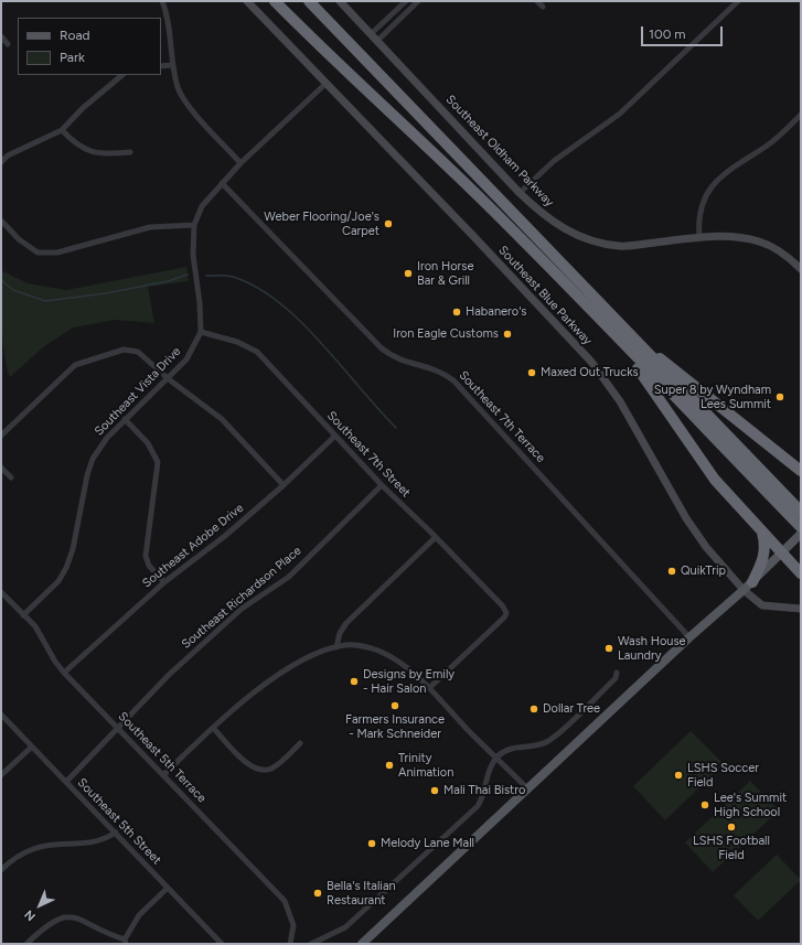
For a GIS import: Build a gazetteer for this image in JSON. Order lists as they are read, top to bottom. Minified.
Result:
{"streets":{"street":["Southeast Oldham Parkway","Southeast Blue Parkway","Southeast Vista Drive","Southeast 7th Terrace","Southeast 7th Street","Southeast Adobe Drive","Southeast Richardson Place","Southeast 5th Terrace","Southeast 5th Street"]},"crossings":[["Southeast Vista Drive","Southeast 7th Street"],["Southeast Vista Drive","Southeast 5th Terrace"],["Southeast 7th Street","Southeast Adobe Drive"],["Southeast 7th Street","Southeast Richardson Place"],["Southeast Adobe Drive","Southeast 5th Terrace"],["Southeast Richardson Place","Southeast 5th Terrace"],["Southeast Richardson Place","Southeast 5th Street"]],"places":["Weber Flooring/Joe's Carpet","Iron Horse Bar & Grill","Habanero's","Iron Eagle Customs","Maxed Out Trucks","Super 8 by Wyndham Lees Summit","QuikTrip","Wash House Laundry","Designs by Emily - Hair Salon","Farmers Insurance - Mark Schneider","Dollar Tree","Trinity Animation","LSHS Soccer Field","Mali Thai Bistro","Lee's Summit High School","LSHS Football Field","Melody Lane Mall","Bella's Italian Restaurant"],"legend":["Road","Park"],"scale_bar":"100 m","north":"bottom left"}
